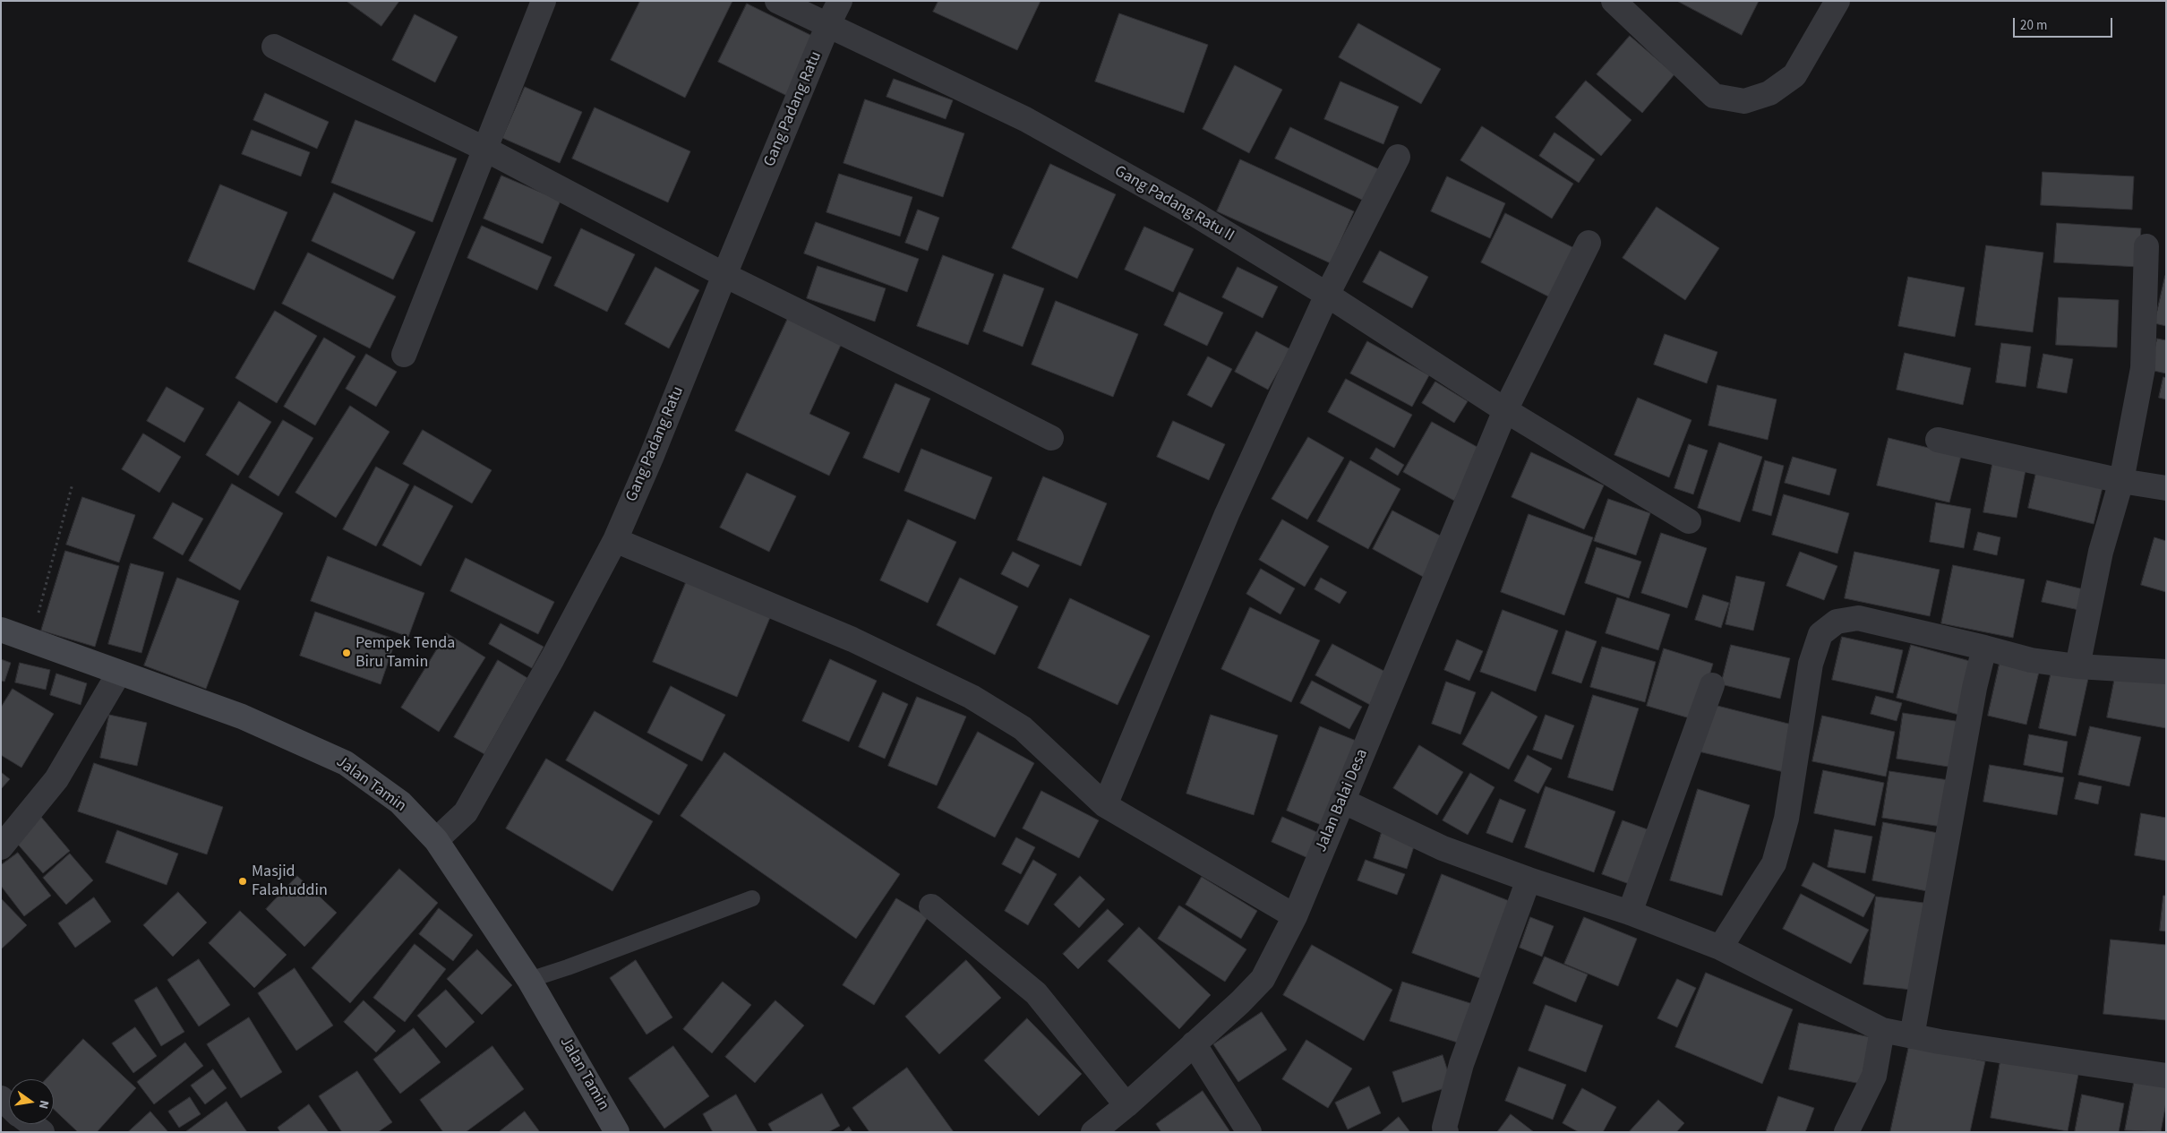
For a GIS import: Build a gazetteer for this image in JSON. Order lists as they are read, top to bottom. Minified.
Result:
{"streets":{"main road":["Jalan Tamin"],"street":["Gang Padang Ratu","Gang Padang Ratu II","Jalan Balai Desa"]},"crossings":[["Gang Padang Ratu","Gang Padang Ratu II"],["Gang Padang Ratu","Jalan Tamin"],["Gang Padang Ratu II","Jalan Balai Desa"]],"places":["Pempek Tenda Biru Tamin","Masjid Falahuddin"],"scale_bar":"20 m","north":"right"}
